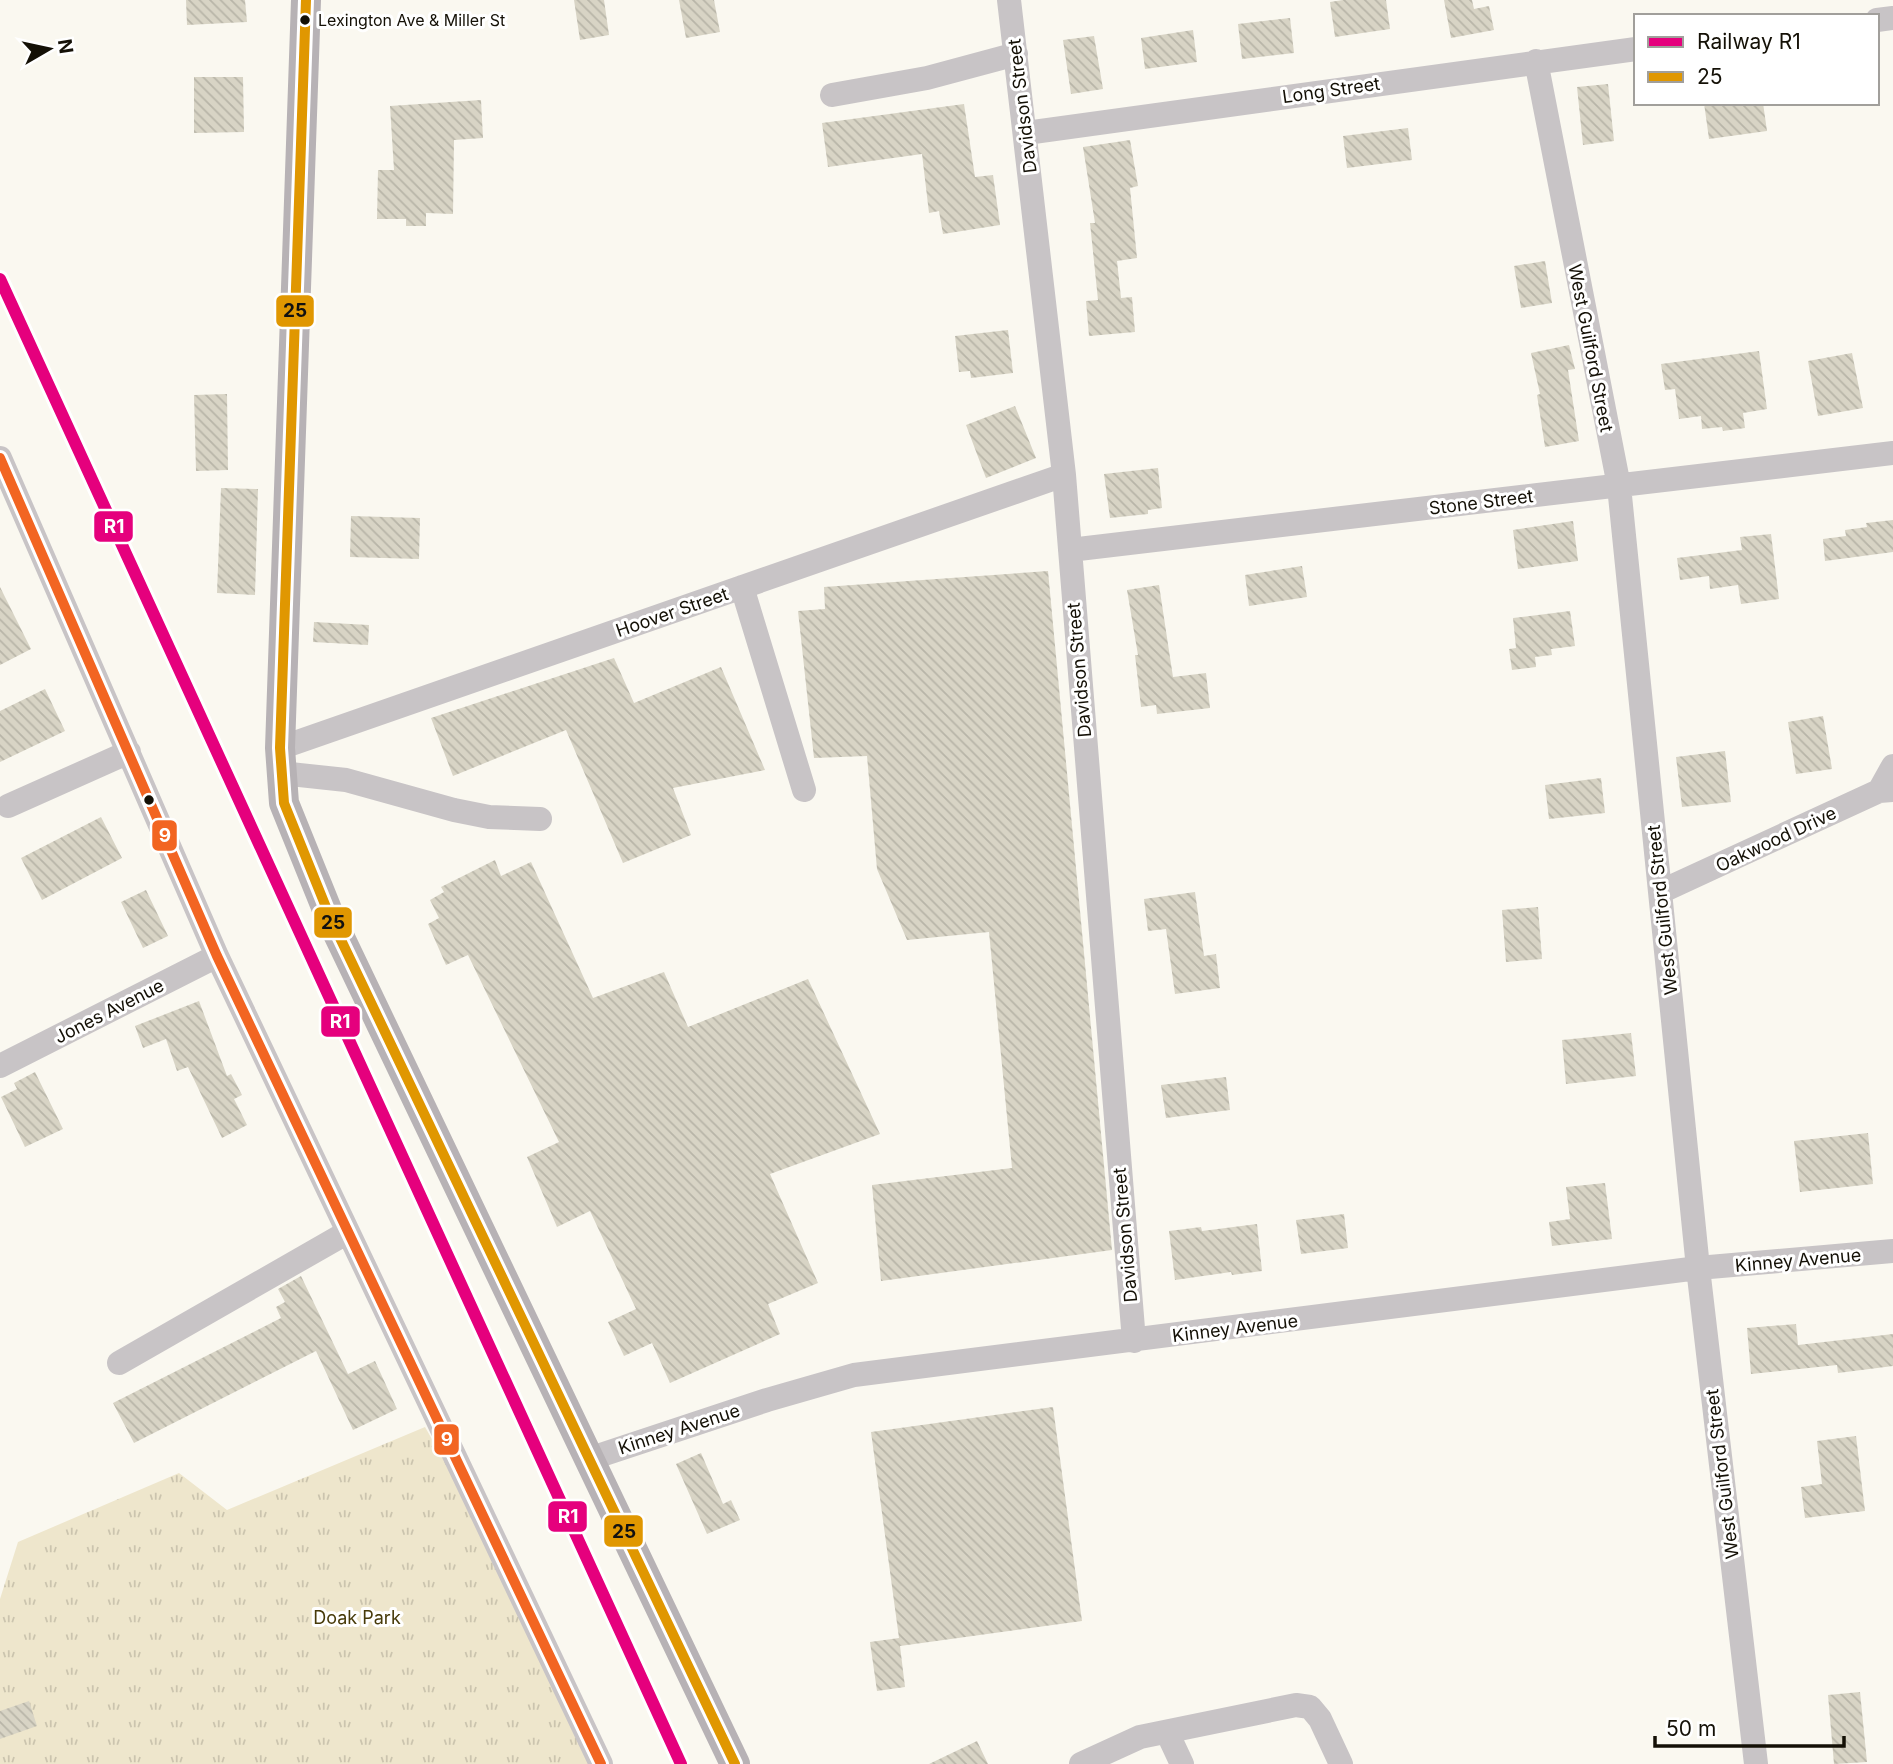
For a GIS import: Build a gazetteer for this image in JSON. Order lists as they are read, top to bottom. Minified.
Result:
{"streets":{"street":["Long Street","Davidson Street","West Guilford Street","Stone Street","Hoover Street","Oakwood Drive","Jones Avenue","Kinney Avenue"]},"crossings":[["Long Street","Davidson Street"],["Long Street","West Guilford Street"],["Davidson Street","Stone Street"],["Davidson Street","Hoover Street"],["Davidson Street","Kinney Avenue"],["West Guilford Street","Stone Street"],["West Guilford Street","Oakwood Drive"],["West Guilford Street","Kinney Avenue"]],"parks":["Doak Park"],"places":["Lexington Ave & Miller St"],"lines":["transit line 25","rail line R1","transit line 9"],"legend":["Railway R1","25"],"scale_bar":"50 m","north":"right"}
